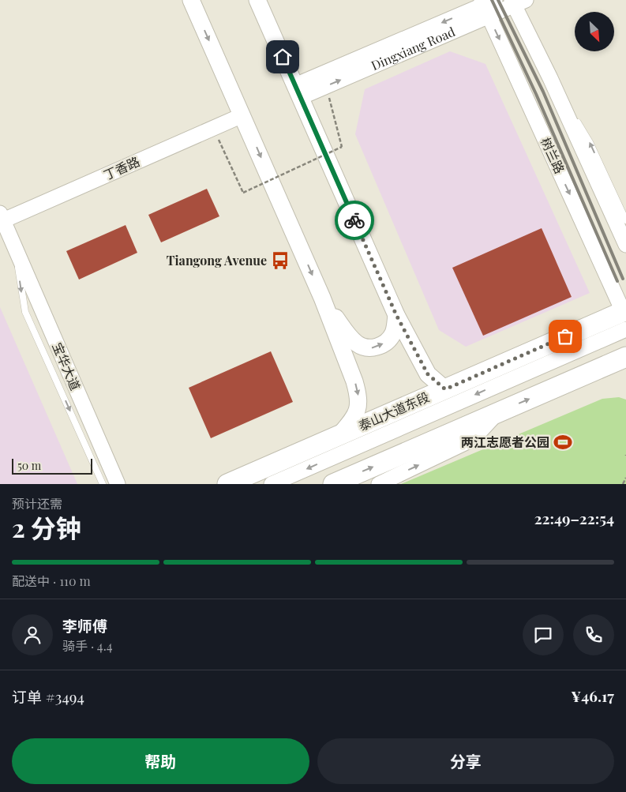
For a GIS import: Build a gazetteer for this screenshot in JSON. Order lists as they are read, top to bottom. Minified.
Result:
{"streets":{"main road":["泰山大道东段"],"street":["Dingxiang Road","树兰路","丁香路","宝华大道"]},"crossings":[["Dingxiang Road","树兰路"],["树兰路","泰山大道东段"],["丁香路","宝华大道"]],"places":{"bus stop":["Tiangong Avenue"],"sports":["两江志愿者公园"]},"scale_bar":"50 m","north":"bottom right","page":{"scale":"50 m","heading":["2 分钟","预计还需","22:49–22:54"],"panel":["李师傅","骑手 · 4.4","订单 #3494","¥46.17"],"bar":"配送中 · 110 m","buttons":["帮助","分享"]}}
